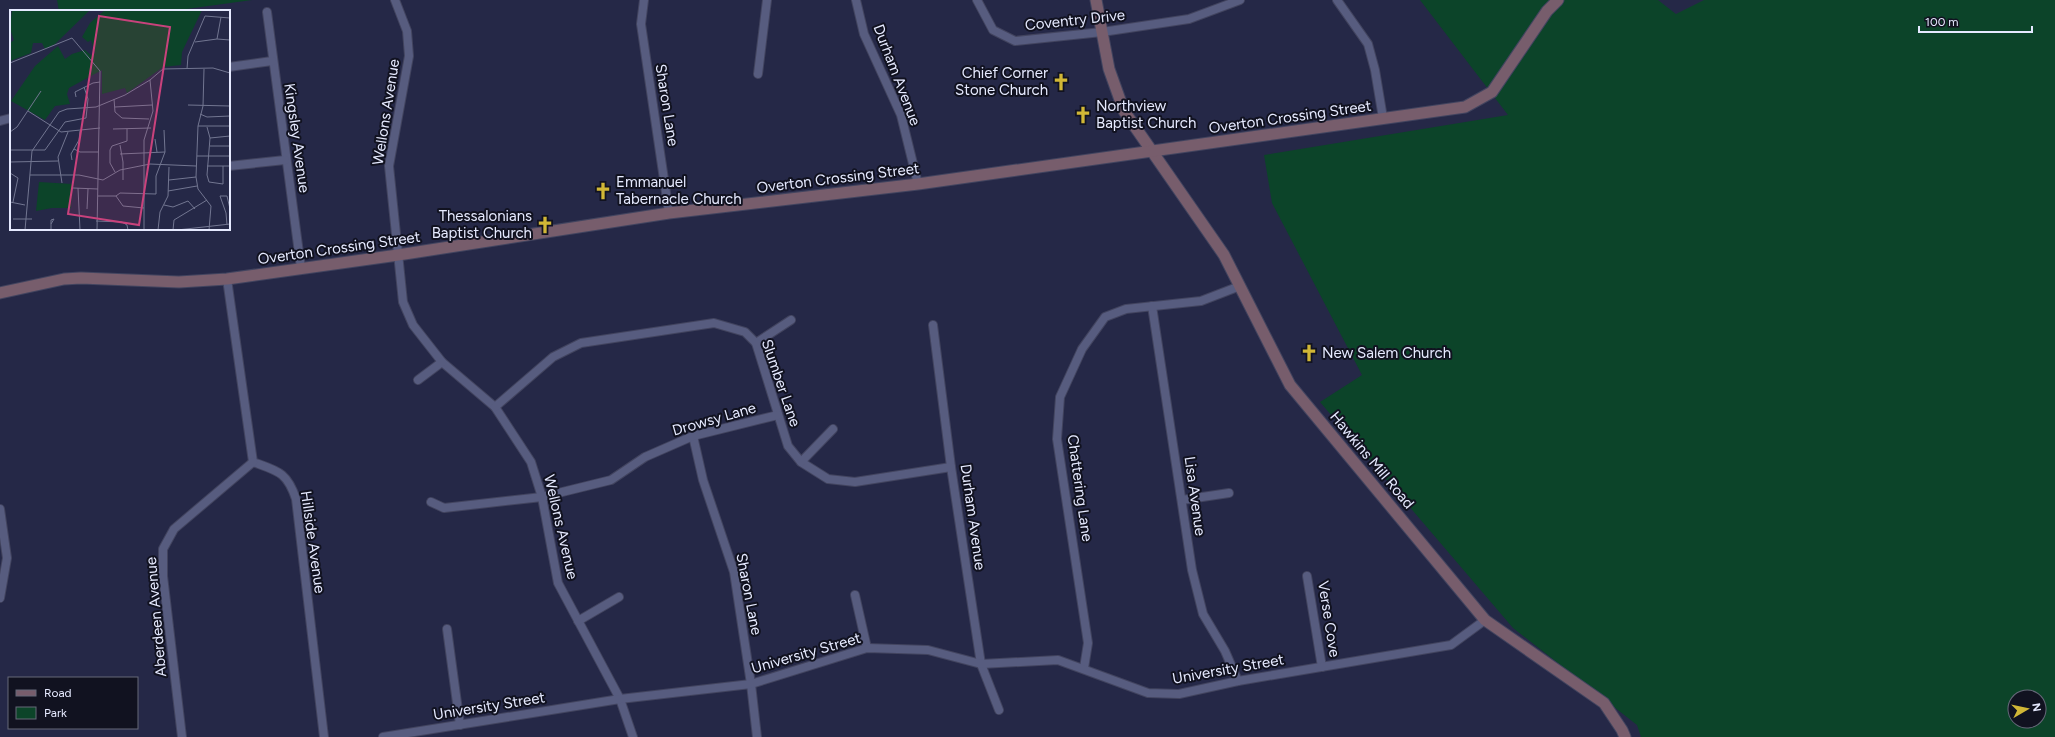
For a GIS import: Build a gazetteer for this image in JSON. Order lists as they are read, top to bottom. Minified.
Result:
{"streets":{"street":["Coventry Drive","Durham Avenue","Sharon Lane","Wellons Avenue","Overton Crossing Street","Kingsley Avenue","Slumber Lane","Drowsy Lane","Hawkins Mill Road","Chattering Lane","Lisa Avenue","Hillside Avenue","Aberdeen Avenue","Verse Cove","University Street"]},"crossings":[["Coventry Drive","Hawkins Mill Road"],["Durham Avenue","Overton Crossing Street"],["Durham Avenue","Slumber Lane"],["Durham Avenue","University Street"],["Sharon Lane","Overton Crossing Street"],["Sharon Lane","Drowsy Lane"],["Sharon Lane","University Street"],["Wellons Avenue","Overton Crossing Street"],["Wellons Avenue","Slumber Lane"],["Wellons Avenue","Drowsy Lane"],["Wellons Avenue","University Street"],["Overton Crossing Street","Kingsley Avenue"],["Overton Crossing Street","Hawkins Mill Road"],["Slumber Lane","Drowsy Lane"],["Hawkins Mill Road","Chattering Lane"],["Hawkins Mill Road","University Street"],["Chattering Lane","Lisa Avenue"],["Chattering Lane","University Street"],["Lisa Avenue","University Street"],["Hillside Avenue","Aberdeen Avenue"],["Verse Cove","University Street"]],"places":{"church":["Chief Corner Stone Church","Northview Baptist Church","Emmanuel Tabernacle Church","Thessalonians Baptist Church","New Salem Church"]},"legend":["Road","Park"],"scale_bar":"100 m","north":"right"}
